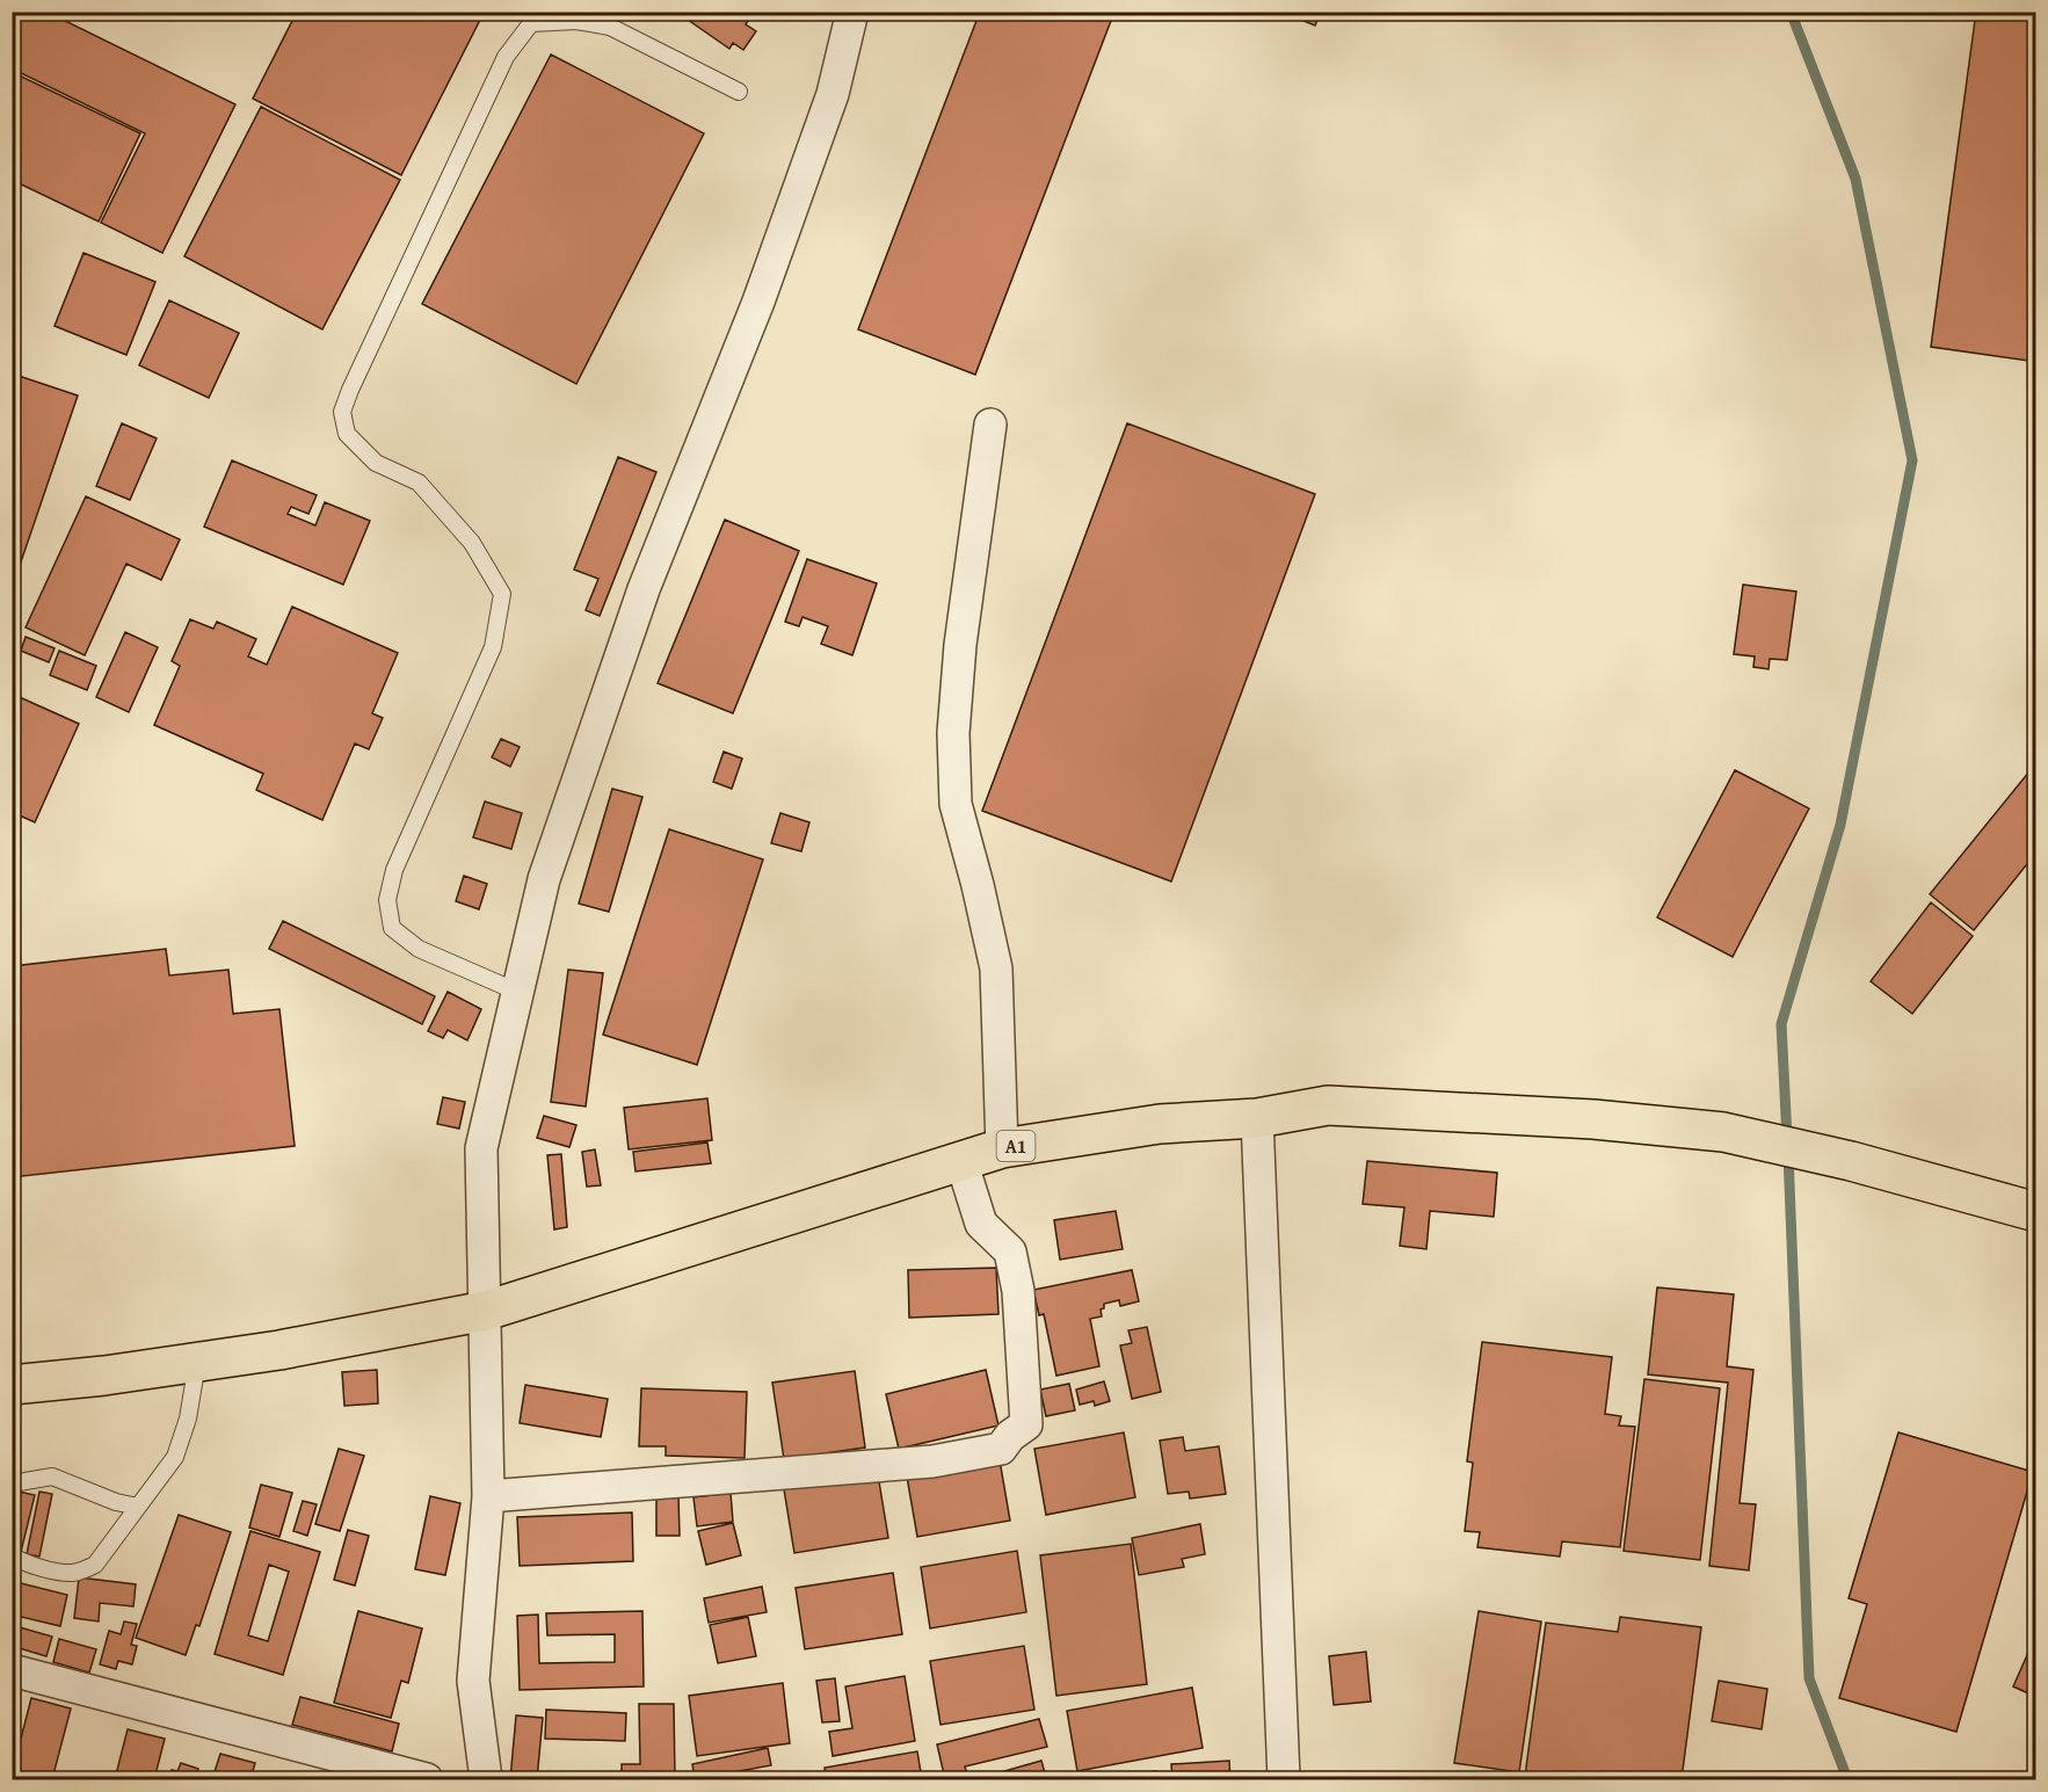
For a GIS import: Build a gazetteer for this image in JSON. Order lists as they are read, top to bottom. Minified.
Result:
{"streets":{"highway":["A1"]}}
